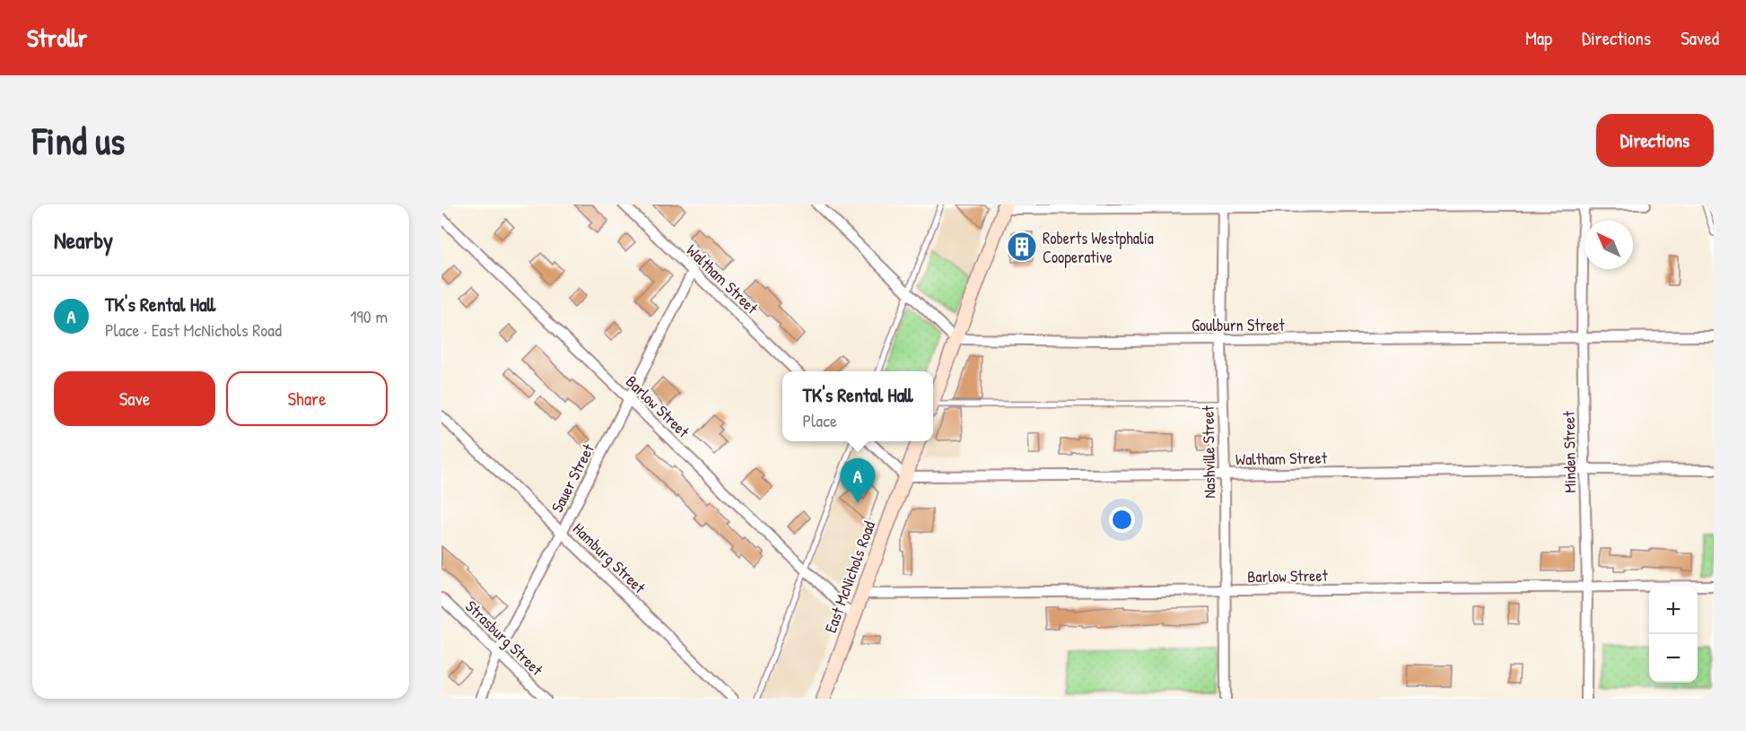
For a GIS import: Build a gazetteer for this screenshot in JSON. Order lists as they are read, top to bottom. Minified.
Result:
{"streets":{"street":["Waltham Street","Goulburn Street","Barlow Street","Nashville Street","Minden Street","Sauer Street","Hamburg Street","East McNichols Road","Strasburg Street"]},"crossings":[["Waltham Street","Nashville Street"],["Waltham Street","Minden Street"],["Waltham Street","Sauer Street"],["Waltham Street","East McNichols Road"],["Goulburn Street","Nashville Street"],["Goulburn Street","Minden Street"],["Barlow Street","Nashville Street"],["Barlow Street","Minden Street"],["Barlow Street","Sauer Street"],["Barlow Street","East McNichols Road"],["Sauer Street","Hamburg Street"],["Sauer Street","Strasburg Street"]],"places":{"building":["Roberts Westphalia Cooperative"]},"north":"top left","page":{"header":"Strollr","nav":["Map","Directions","Saved"],"buttons":["Directions",["Save","Share"]],"title":"Find us","heading":"Nearby","list":[{"mark":"A","name":"TK's Rental Hall","note":"Place · East McNichols Road","value":"190 m"}],"popup":["TK's Rental Hall","Place"],"pins":"A","map_buttons":["+","−"]}}
